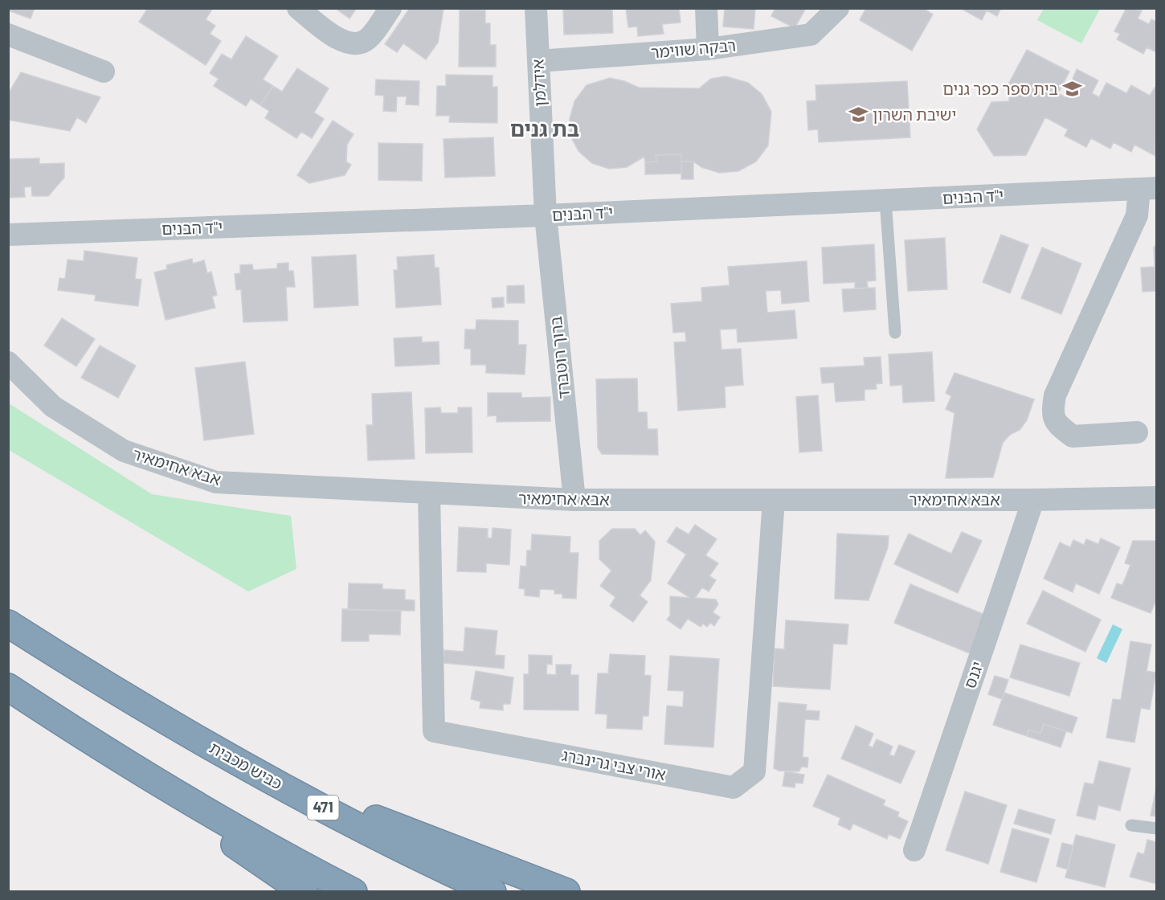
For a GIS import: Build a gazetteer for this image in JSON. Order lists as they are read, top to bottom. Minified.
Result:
{"streets":{"highway":["כביש מכבית","471"],"street":["רבקה שווימר","אידלמן","י\"ד הבנים","ברוך רוטברד","אבא אחימאיר","יגנס","אורי צבי גרינברג"]},"crossings":[["רבקה שווימר","אידלמן"],["אידלמן","י\"ד הבנים"],["אידלמן","ברוך רוטברד"],["י\"ד הבנים","ברוך רוטברד"],["ברוך רוטברד","אבא אחימאיר"],["אבא אחימאיר","יגנס"],["אבא אחימאיר","אורי צבי גרינברג"]],"districts":["בת גנים"],"places":{"school or university":["בית ספר כפר גנים","ישיבת השרון"]}}
